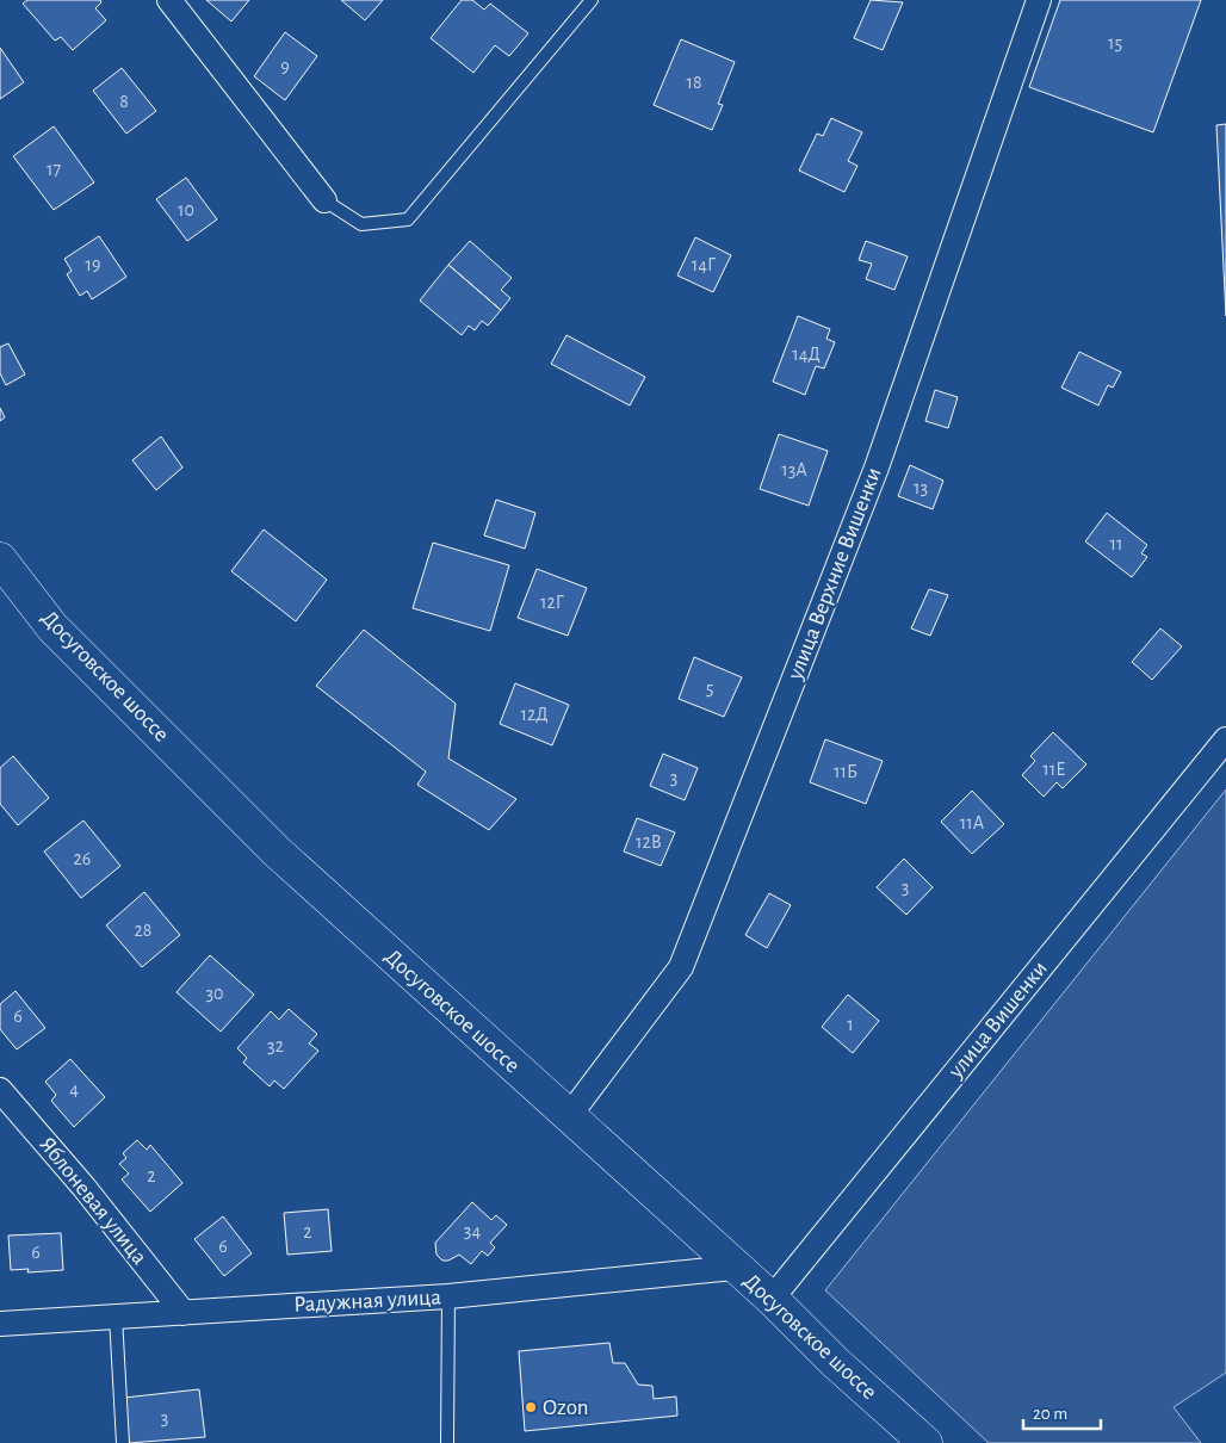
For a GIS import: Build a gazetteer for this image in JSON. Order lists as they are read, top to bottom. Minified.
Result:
{"streets":{"main road":["Досуговское шоссе"],"street":["улица Верхние Вишенки","улица Вишенки","Яблоневая улица","Радужная улица"]},"crossings":[["улица Верхние Вишенки","Досуговское шоссе"],["Досуговское шоссе","улица Вишенки"],["Досуговское шоссе","Радужная улица"],["Яблоневая улица","Радужная улица"]],"places":["Ozon"],"house_numbers":["15","9","18","8","17","10","19","14Г","14Д","13А","13","11","12Г","5","12Д","11Е","11Б","3","11А","12В","26","3","28","30","6","1","32","4","2","34","2","6","6","3"],"scale_bar":"20 m"}
